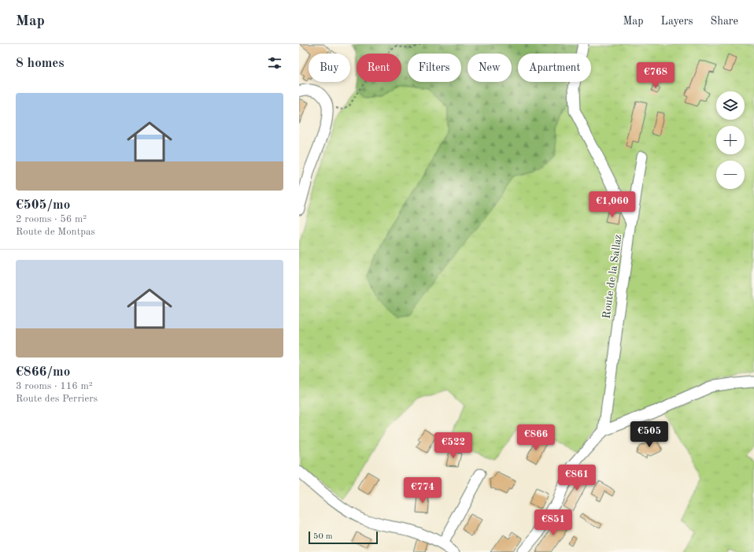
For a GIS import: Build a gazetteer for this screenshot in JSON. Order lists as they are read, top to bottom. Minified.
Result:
{"streets":{"street":["Route de la Sallaz"]},"scale_bar":"50 m","page":{"header":"Map","nav":["Map","Layers","Share"],"heading":"8 homes","chip":["Buy","Rent","Filters","New","Apartment"],"price":["€768","€1,060","€505","€866","€522","€861","€774","€851"],"list":[{"name":"€505/mo","note":"2 rooms · 56 m² · Route de Montpas"},{"name":"€866/mo","note":"3 rooms · 116 m² · Route des Perriers"}],"map_buttons":["+","−"],"scale":"50 m"}}
